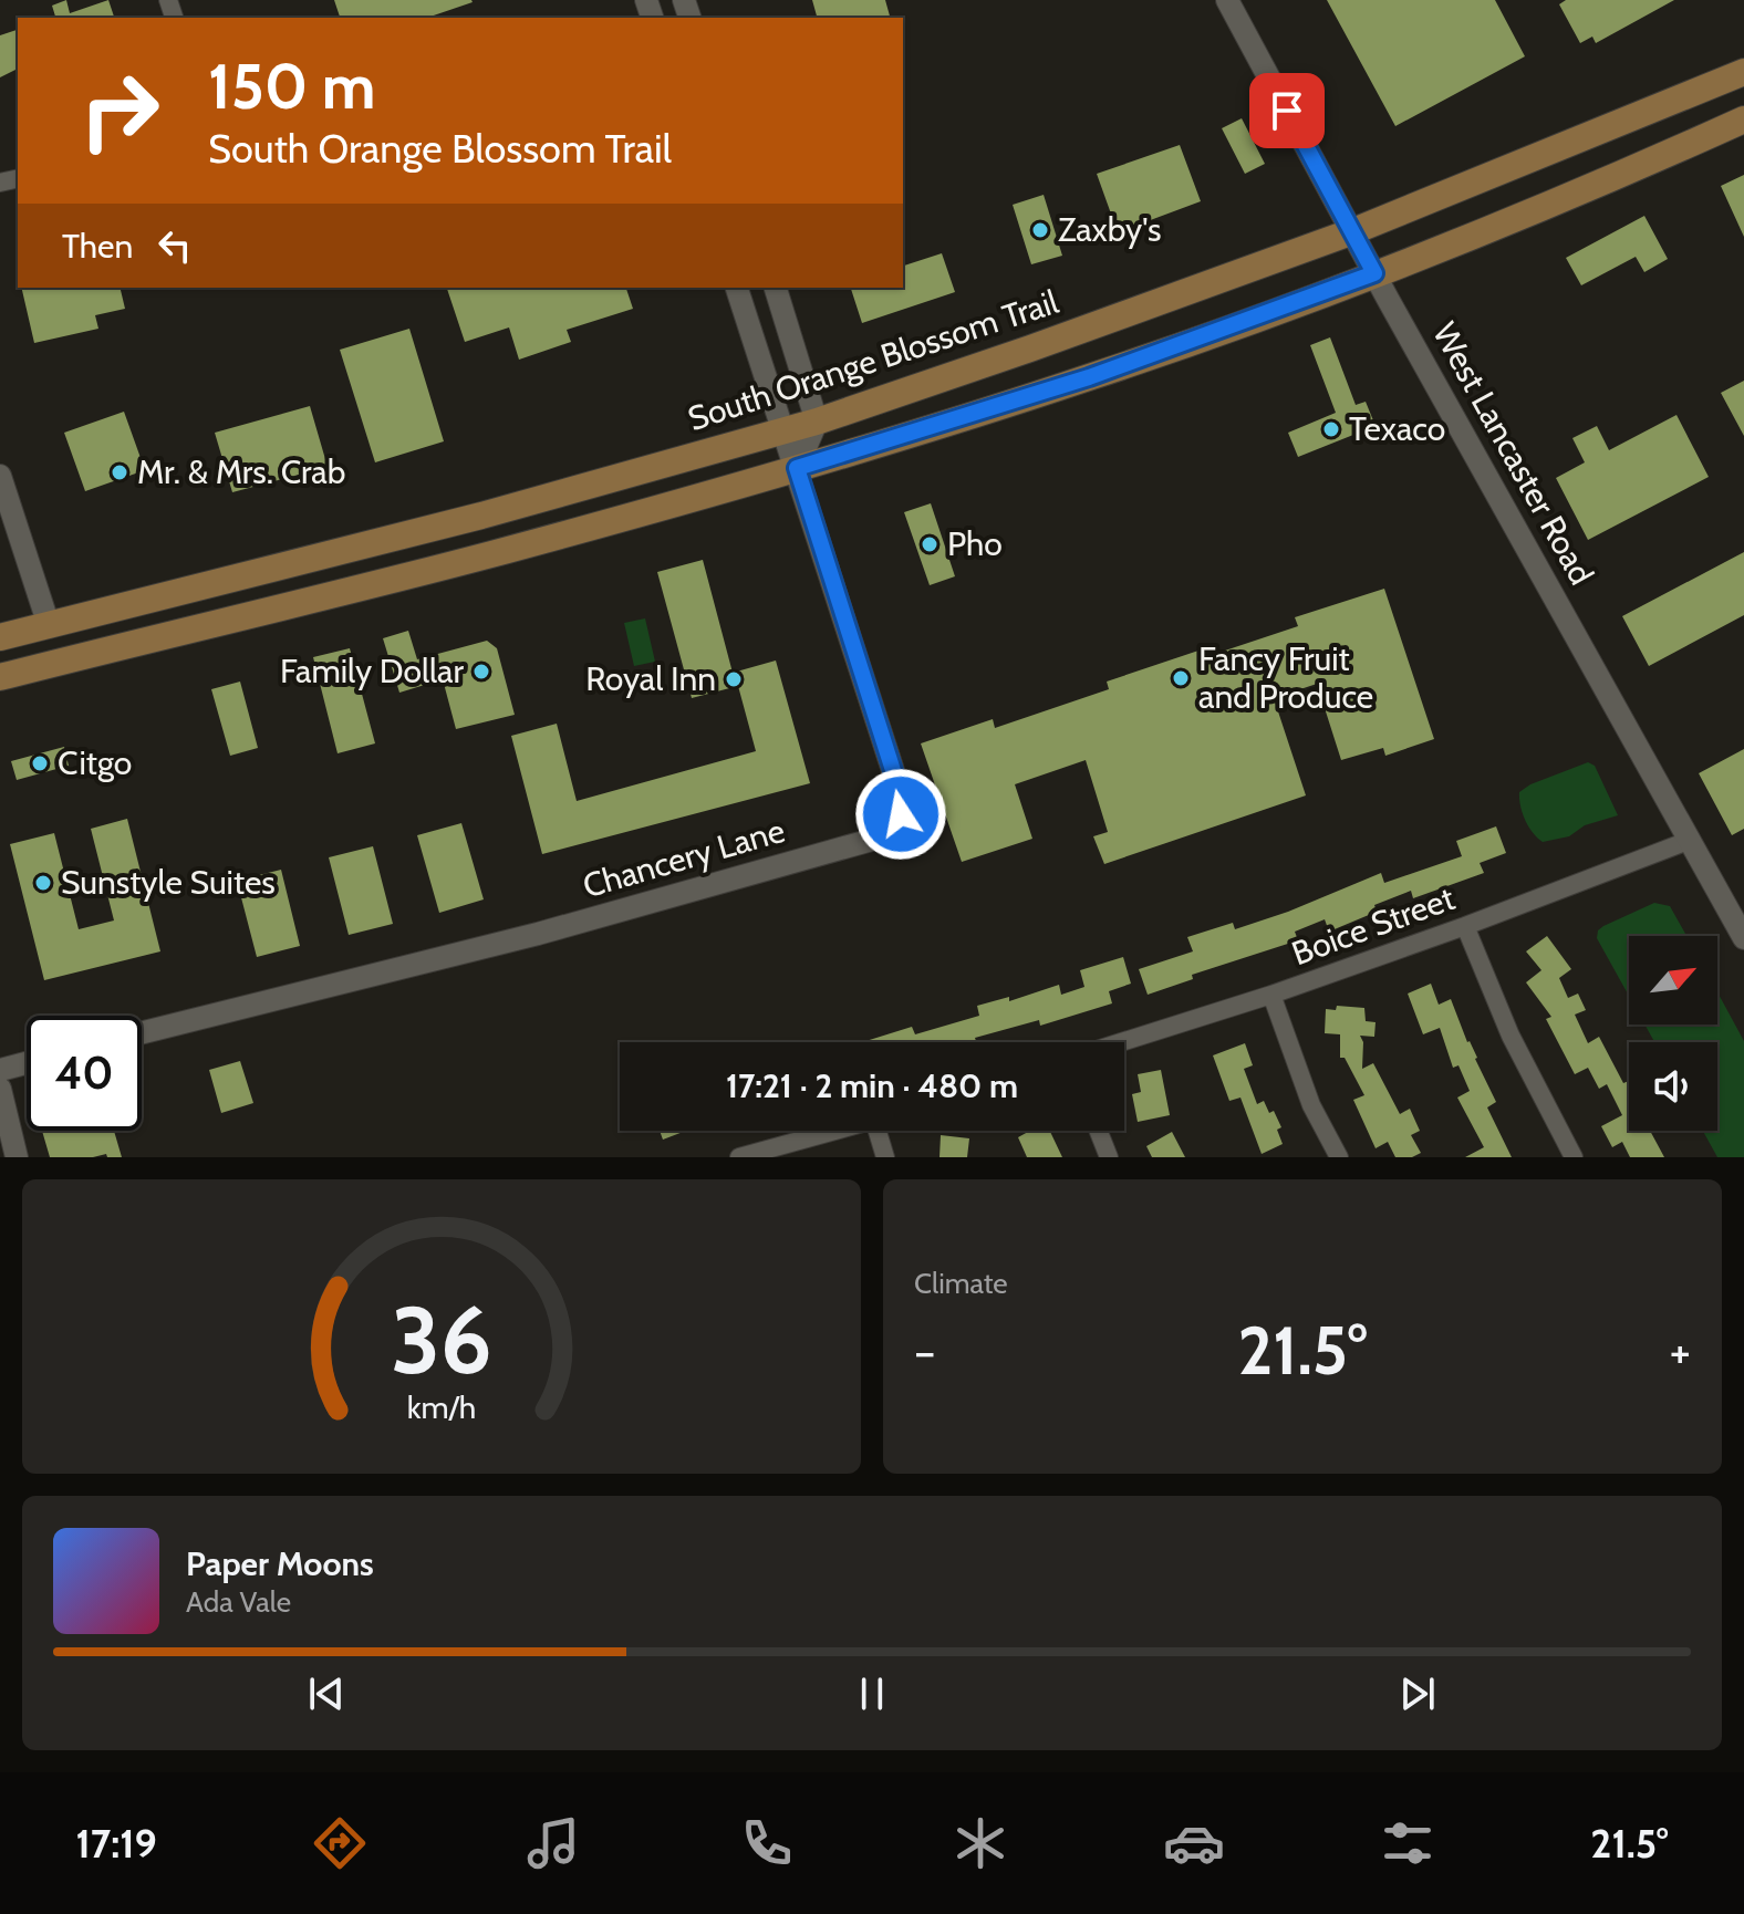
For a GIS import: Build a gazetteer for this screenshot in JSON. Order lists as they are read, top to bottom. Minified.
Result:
{"streets":{"main road":["South Orange Blossom Trail"],"street":["West Lancaster Road","Chancery Lane","Boice Street"]},"crossings":[["South Orange Blossom Trail","West Lancaster Road"],["South Orange Blossom Trail","Chancery Lane"],["West Lancaster Road","Boice Street"]],"places":["Zaxby's","Texaco","Mr. & Mrs. Crab","Pho","Family Dollar","Fancy Fruit and Produce","Royal Inn","Citgo","Sunstyle Suites"],"north":"top right","page":{"turn":["150 m","South Orange Blossom Trail"],"then":"Then","limit":"40","trip":"17:21 · 2 min · 480 m","tile":"Climate","heat":["−","21.5°","+"],"song":["Paper Moons","Ada Vale"],"tabs":["17:19","21.5°"],"gauge":["36","km/h"]}}
